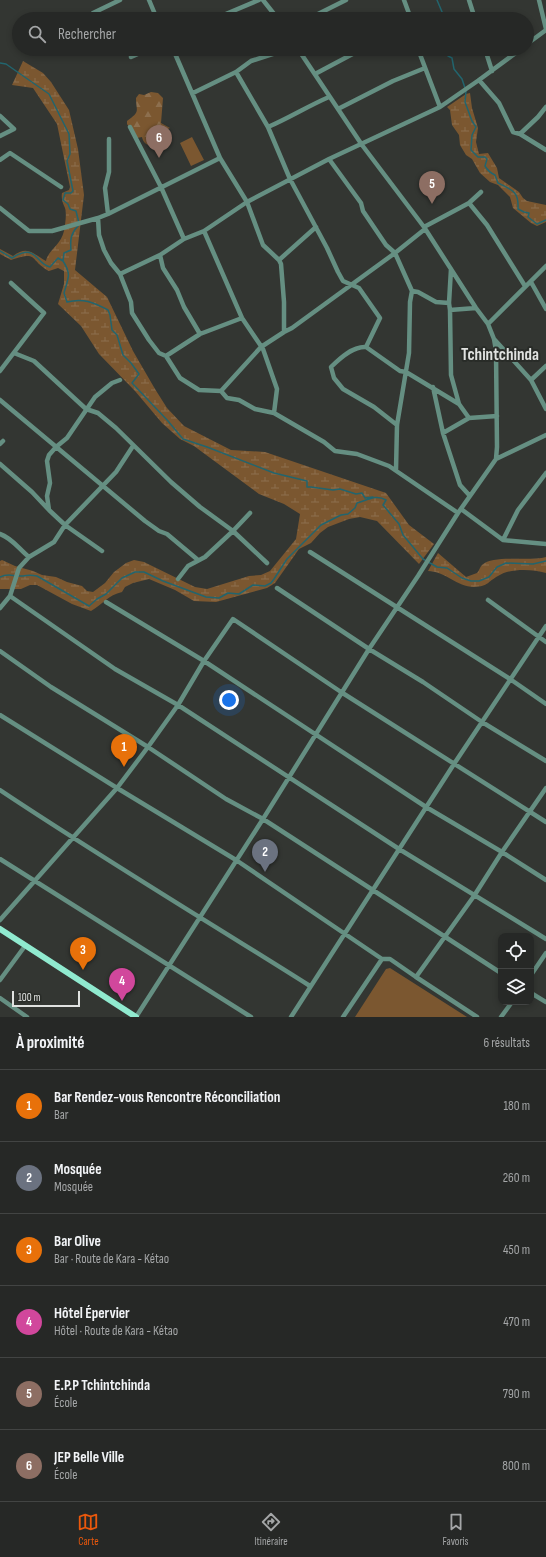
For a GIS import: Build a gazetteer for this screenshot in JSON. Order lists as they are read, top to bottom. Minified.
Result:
{"districts":["Tchintchinda"],"scale_bar":"100 m","page":{"search":"Rechercher","pins":["6","5","1","2","3","4"],"scale":"100 m","heading":["À proximité","6 résultats"],"list":[{"mark":"1","name":"Bar Rendez-vous Rencontre Réconciliation","note":"Bar","value":"180 m"},{"mark":"2","name":"Mosquée","note":"Mosquée","value":"260 m"},{"mark":"3","name":"Bar Olive","note":"Bar · Route de Kara - Kétao","value":"450 m"},{"mark":"4","name":"Hôtel Épervier","note":"Hôtel · Route de Kara - Kétao","value":"470 m"},{"mark":"5","name":"E.P.P Tchintchinda","note":"École","value":"790 m"},{"mark":"6","name":"JEP Belle Ville","note":"École","value":"800 m"}],"nav":["Carte","Itinéraire","Favoris"]}}
